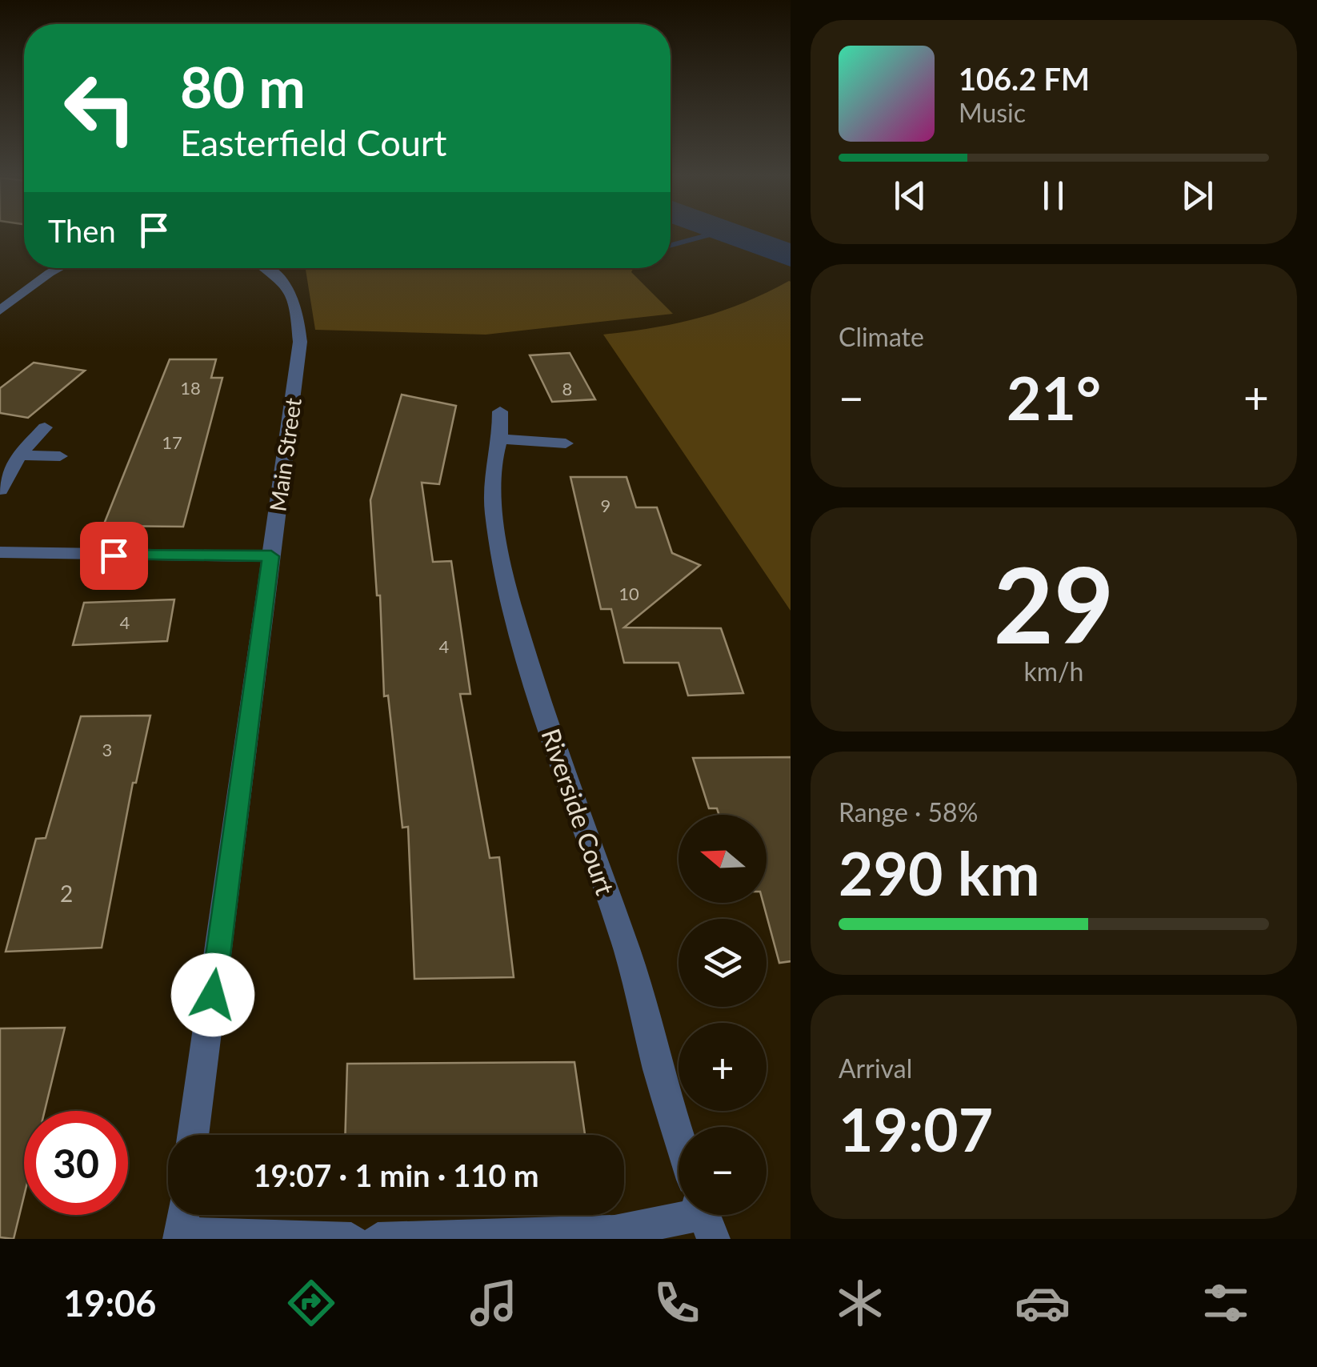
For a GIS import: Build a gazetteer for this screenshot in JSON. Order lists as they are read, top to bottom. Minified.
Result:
{"streets":{"street":["Main Street","Riverside Court"]},"house_numbers":["18","8","17","9","10","4","4","3","2"],"north":"left","page":{"turn":["80 m","Easterfield Court"],"song":["106.2 FM","Music"],"then":"Then","tile":["Climate",["29","km/h"],["Range · 58%","290 km"],["Arrival","19:07"]],"heat":["−","21°","+"],"map_buttons":["+","−"],"limit":"30","trip":"19:07 · 1 min · 110 m","tabs":"19:06"}}
